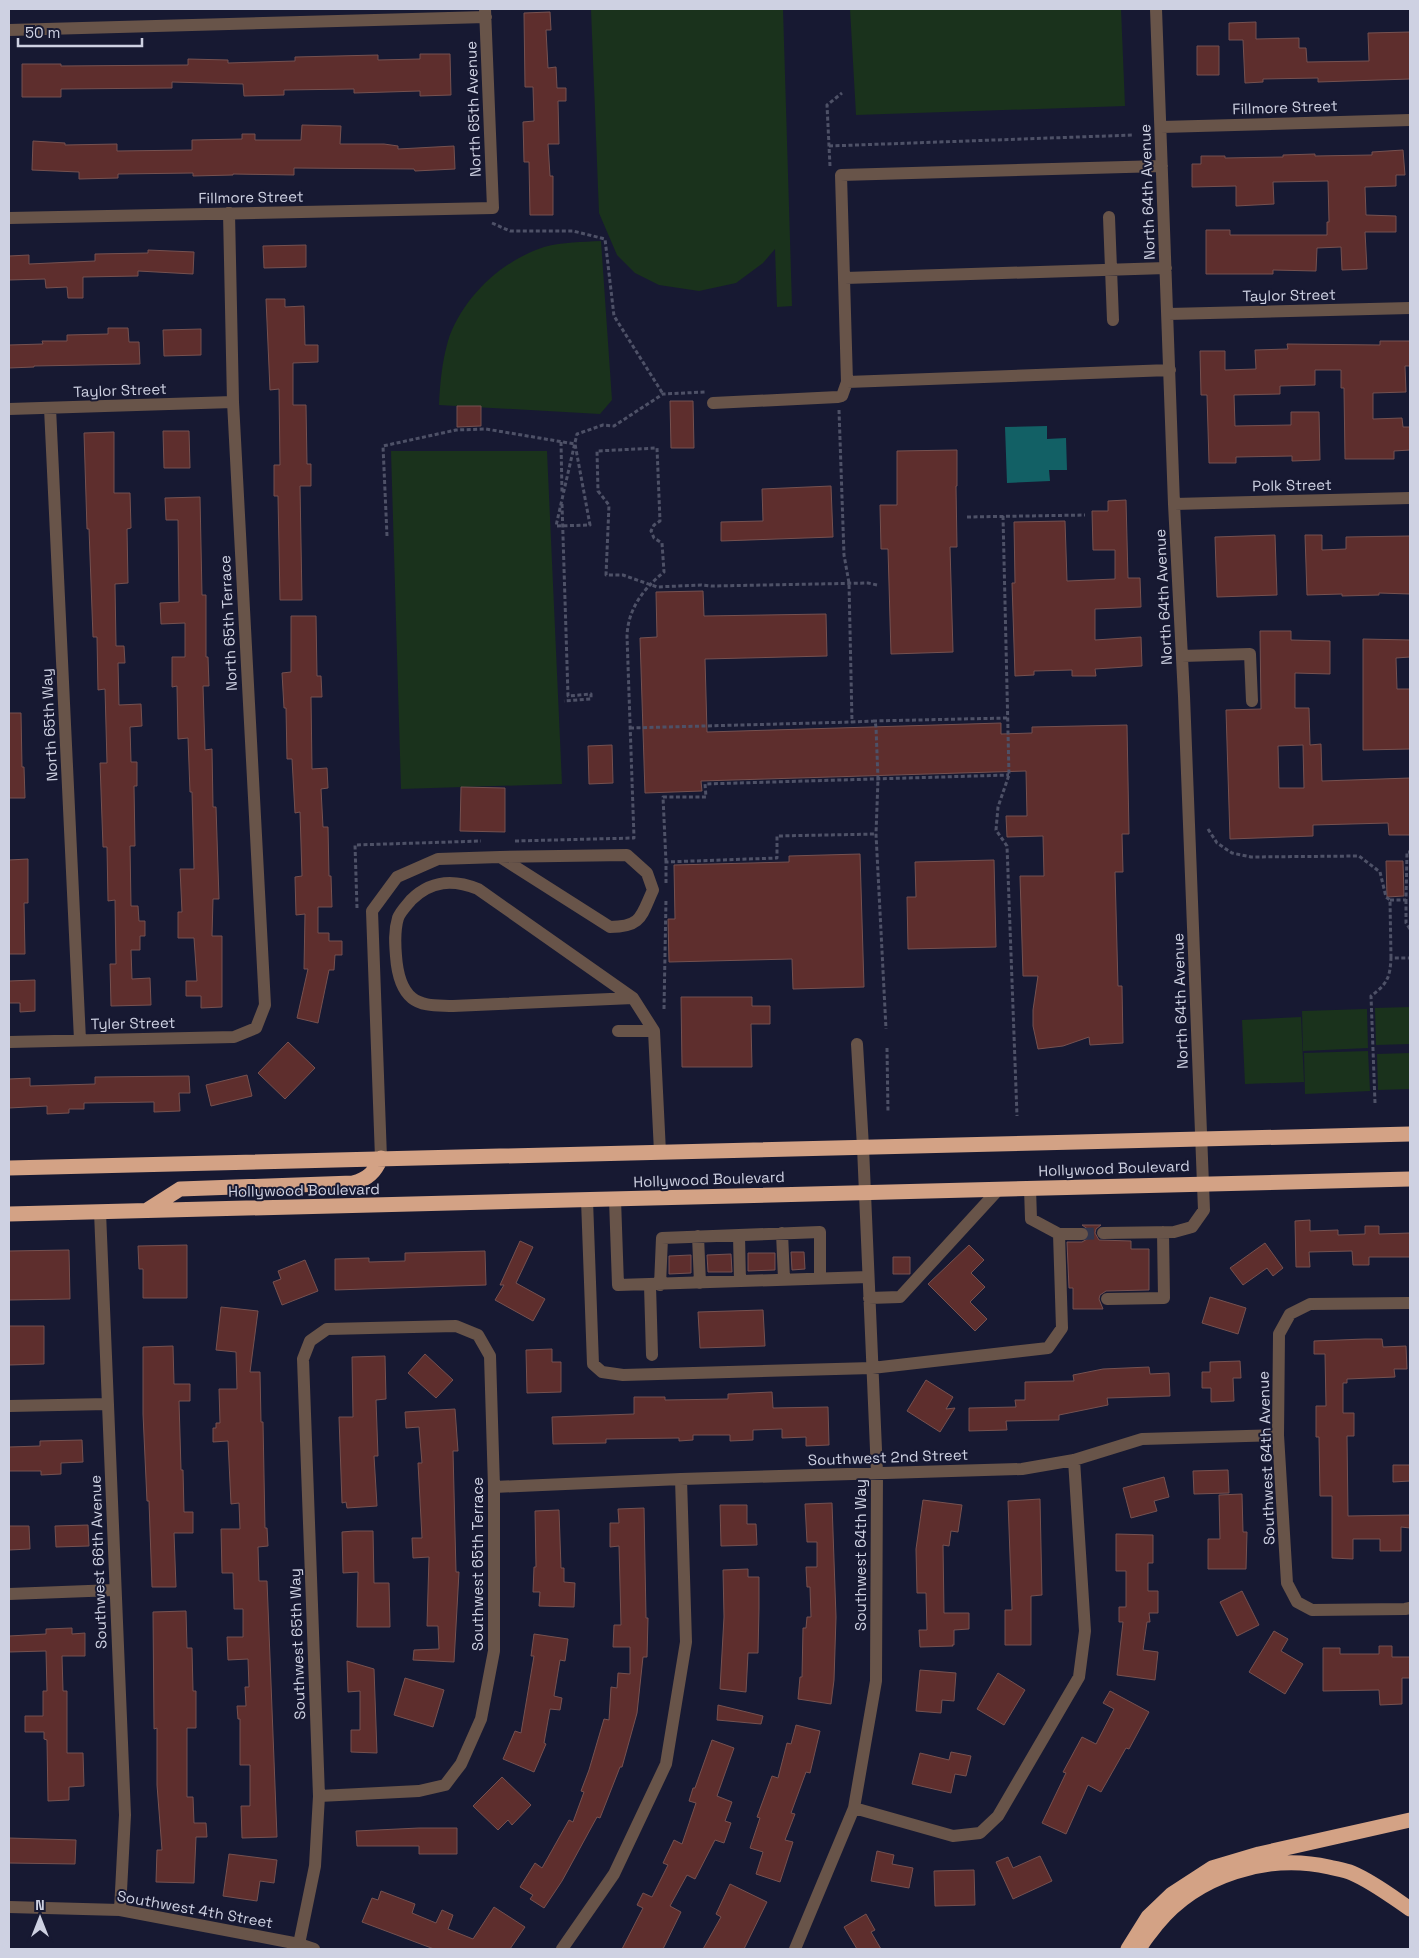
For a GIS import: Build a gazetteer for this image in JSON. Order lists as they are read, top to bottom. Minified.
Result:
{"streets":{"highway":["Hollywood Boulevard"],"street":["Fillmore Street","North 65th Avenue","North 64th Avenue","Taylor Street","Polk Street","North 65th Terrace","North 65th Way","Tyler Street","Southwest 2nd Street","Southwest 64th Avenue","Southwest 64th Way","Southwest 66th Avenue","Southwest 65th Terrace","Southwest 65th Way","Southwest 4th Street"]},"crossings":[["Fillmore Street","North 65th Avenue"],["Fillmore Street","North 64th Avenue"],["Fillmore Street","North 65th Terrace"],["North 64th Avenue","Taylor Street"],["North 64th Avenue","Polk Street"],["North 64th Avenue","Hollywood Boulevard"],["Taylor Street","North 65th Terrace"],["Taylor Street","North 65th Way"],["North 65th Terrace","Tyler Street"],["North 65th Way","Tyler Street"],["Hollywood Boulevard","Southwest 64th Way"],["Hollywood Boulevard","Southwest 66th Avenue"],["Southwest 2nd Street","Southwest 64th Avenue"],["Southwest 2nd Street","Southwest 64th Way"],["Southwest 2nd Street","Southwest 65th Terrace"],["Southwest 66th Avenue","Southwest 4th Street"],["Southwest 65th Terrace","Southwest 65th Way"],["Southwest 65th Way","Southwest 4th Street"]],"scale_bar":"50 m","north":"top"}
